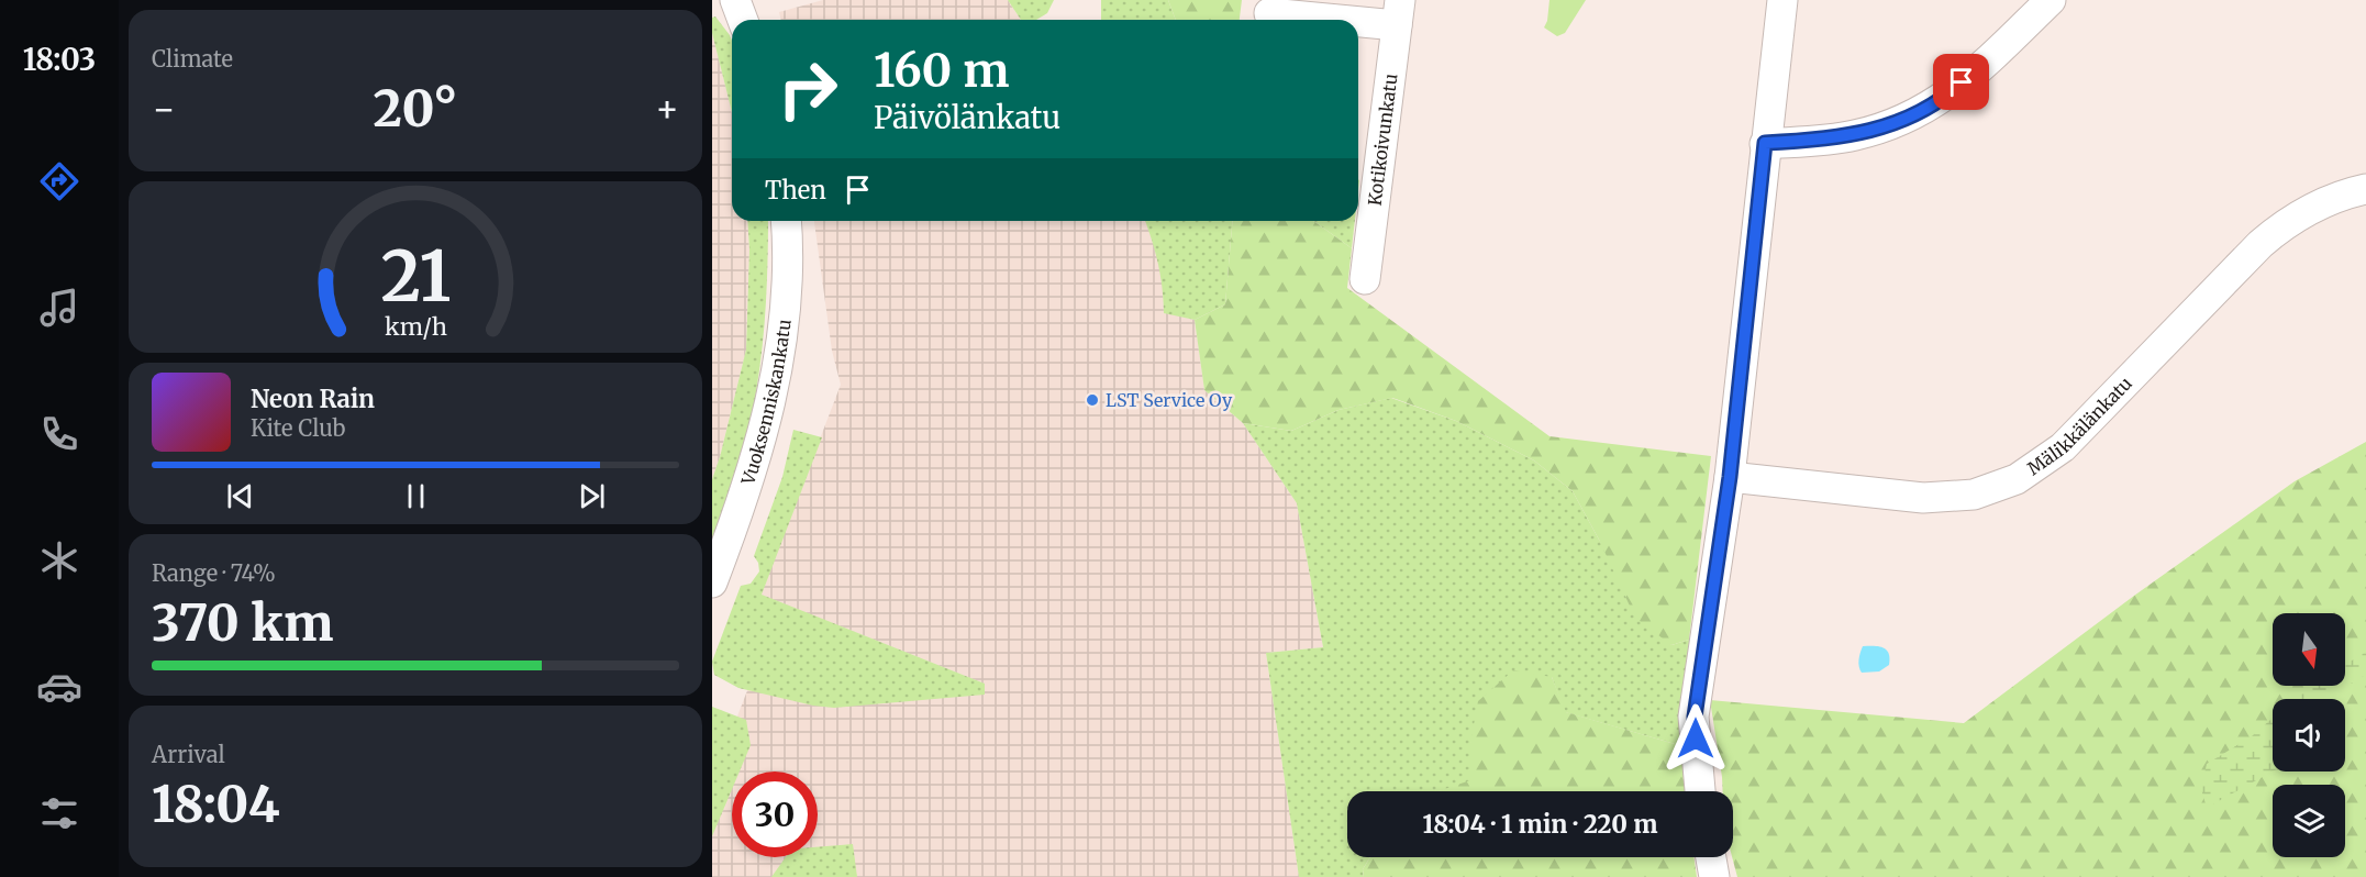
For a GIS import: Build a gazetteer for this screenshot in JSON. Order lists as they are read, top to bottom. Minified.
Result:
{"streets":{"street":["Kotikoivunkatu","Vuoksenniskankatu","Mälikkälänkatu"]},"places":["LST Service Oy"],"north":"bottom","page":{"tabs":"18:03","tile":["Climate",["Range · 74%","370 km"],["Arrival","18:04"]],"turn":["160 m","Päivölänkatu"],"heat":["−","20°","+"],"then":"Then","song":["Neon Rain","Kite Club"],"limit":"30","trip":"18:04 · 1 min · 220 m","gauge":["21","km/h"]}}
